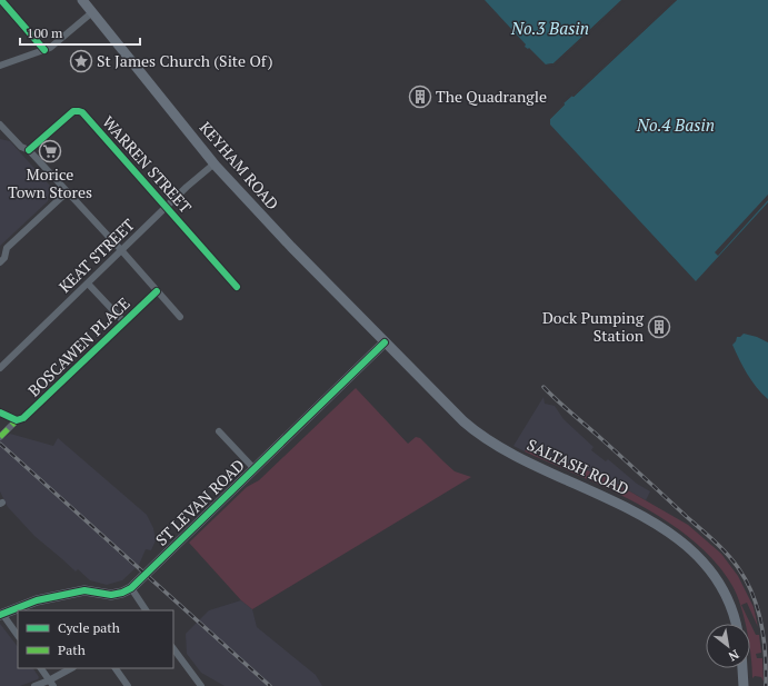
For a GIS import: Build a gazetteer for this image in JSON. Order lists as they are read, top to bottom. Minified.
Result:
{"streets":{"main road":["KEYHAM ROAD","SALTASH ROAD","ST LEVAN ROAD"],"street":["WARREN STREET","KEAT STREET","BOSCAWEN PLACE"]},"crossings":[["WARREN STREET","KEAT STREET"],["KEYHAM ROAD","KEAT STREET"],["KEYHAM ROAD","SALTASH ROAD"],["KEYHAM ROAD","ST LEVAN ROAD"],["SALTASH ROAD","ST LEVAN ROAD"]],"water":["No.3 Basin","No.4 Basin"],"places":{"place":["St James Church (Site Of)"],"building":["The Quadrangle","Dock Pumping Station"],"supermarket":["Morice Town Stores"]},"legend":["Cycle path","Path"],"scale_bar":"100 m","north":"bottom right"}
